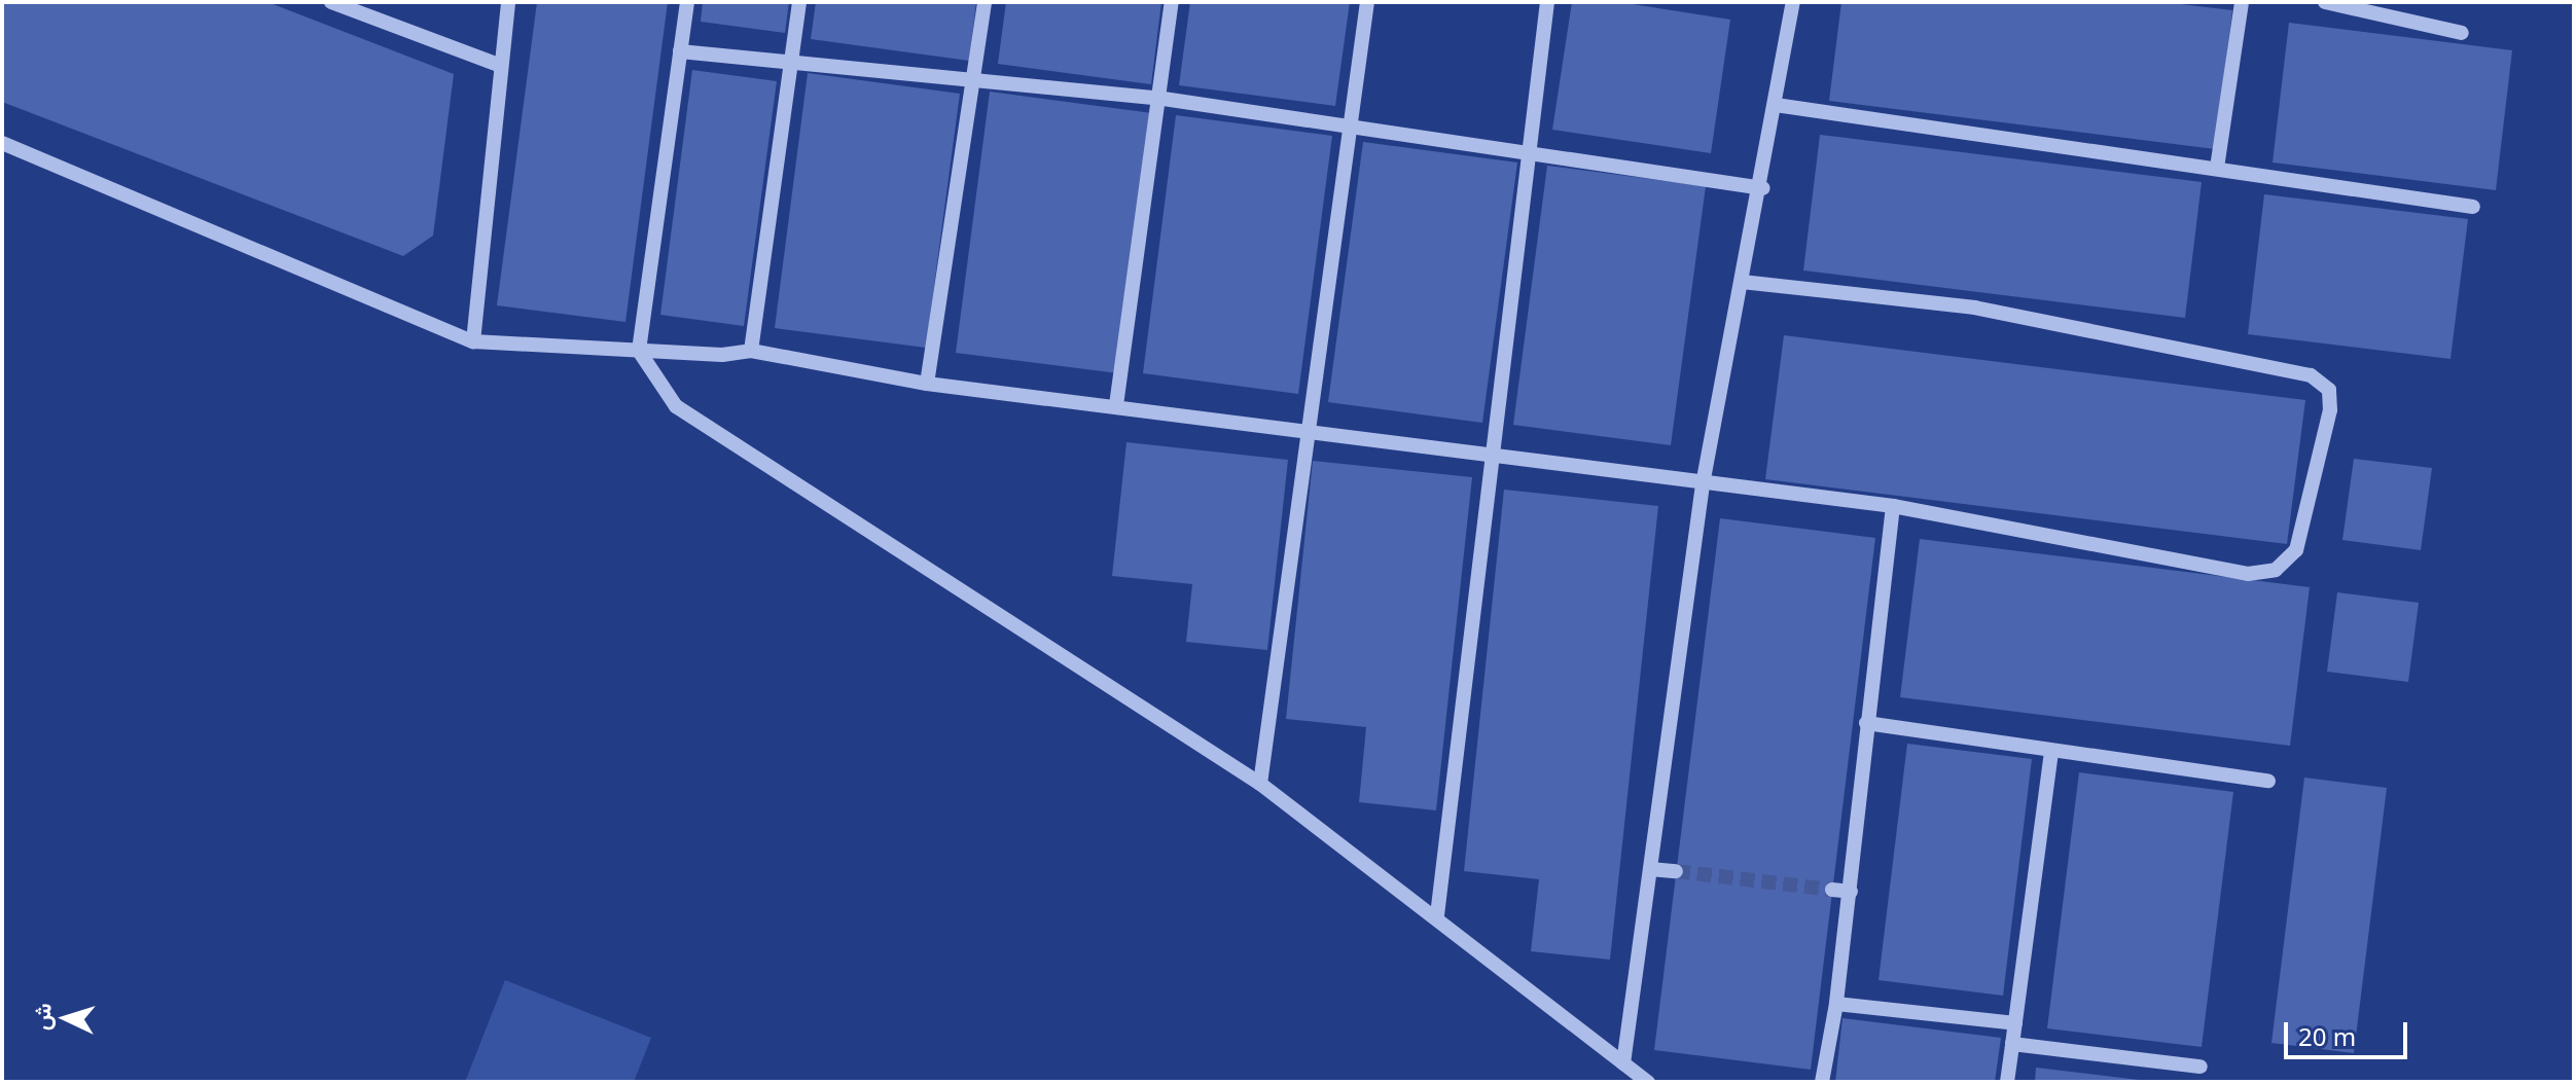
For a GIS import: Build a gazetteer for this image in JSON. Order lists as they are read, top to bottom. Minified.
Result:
{"scale_bar":"20 m","north":"left"}
